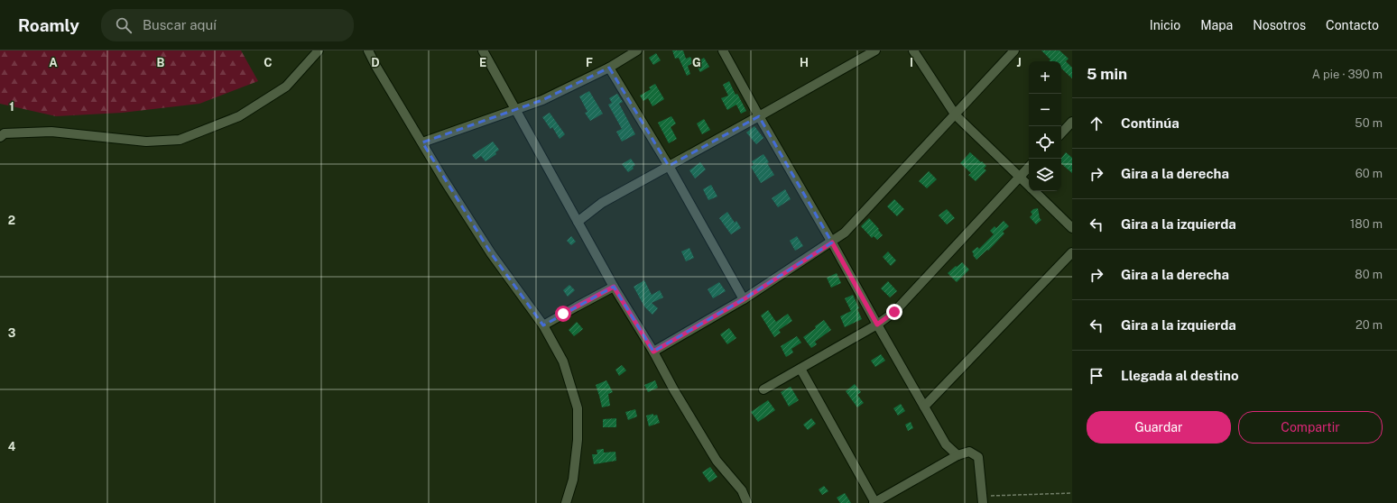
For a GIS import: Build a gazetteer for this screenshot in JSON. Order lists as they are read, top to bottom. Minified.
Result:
{"page":{"header":"Roamly","search":"Buscar aquí","nav":["Inicio","Mapa","Nosotros","Contacto"],"heading":["5 min","A pie · 390 m"],"map_buttons":["+","−"],"list":[["Continúa","50 m"],["Gira a la derecha","60 m"],["Gira a la izquierda","180 m"],["Gira a la derecha","80 m"],["Gira a la izquierda","20 m"],"Llegada al destino"],"buttons":["Guardar","Compartir"]},"grid":{"columns":["A","B","C","D","E","F","G","H","I","J"],"rows":["1","2","3","4"]}}
